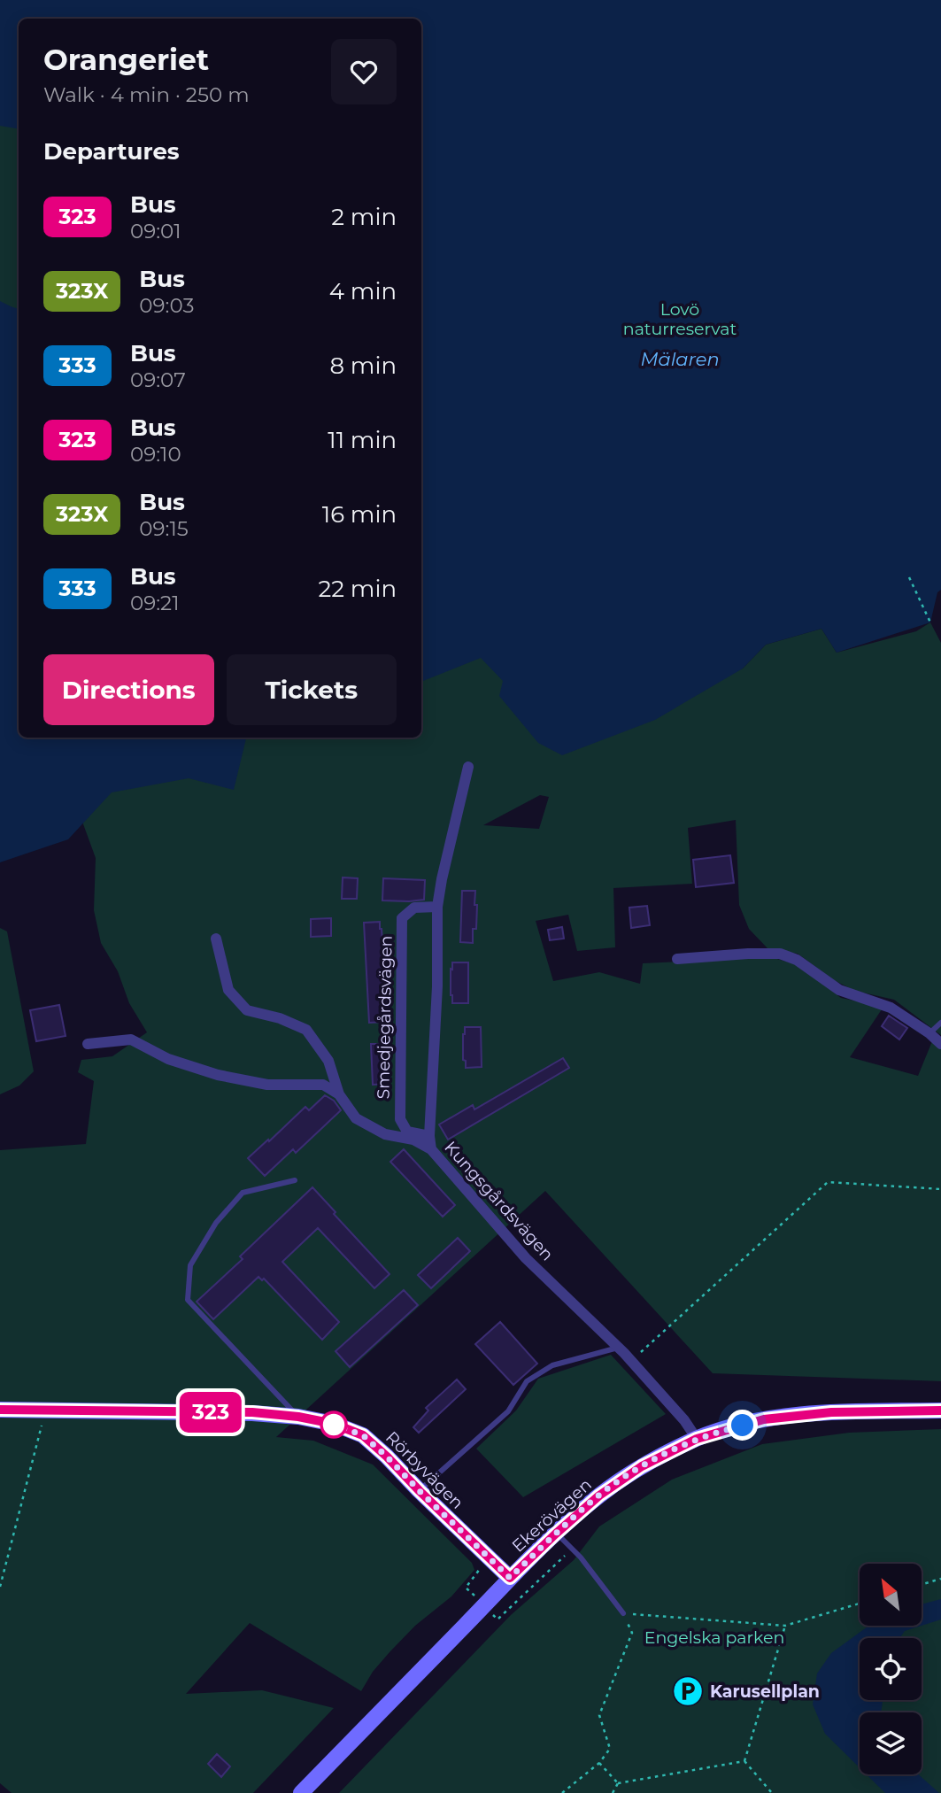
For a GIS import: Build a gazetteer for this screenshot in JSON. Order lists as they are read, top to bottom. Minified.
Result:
{"streets":{"main road":["Rörbyvägen","Ekerövägen"],"street":["Smedjegårdsvägen","Kungsgårdsvägen"]},"crossings":[["Kungsgårdsvägen","Ekerövägen"],["Rörbyvägen","Ekerövägen"]],"water":["Mälaren"],"parks":["Lovö naturreservat","Engelska parken"],"places":{"parking":["Karusellplan"]},"lines":["bus line 323"],"north":"top left","page":{"on_map":"323","heading":[["Orangeriet","Walk · 4 min · 250 m"],"Departures"],"list":[{"mark":"323","name":"Bus","note":"09:01","value":"2 min"},{"mark":"323X","name":"Bus","note":"09:03","value":"4 min"},{"mark":"333","name":"Bus","note":"09:07","value":"8 min"},{"mark":"323","name":"Bus","note":"09:10","value":"11 min"},{"mark":"323X","name":"Bus","note":"09:15","value":"16 min"},{"mark":"333","name":"Bus","note":"09:21","value":"22 min"}],"buttons":["Directions","Tickets"]}}
